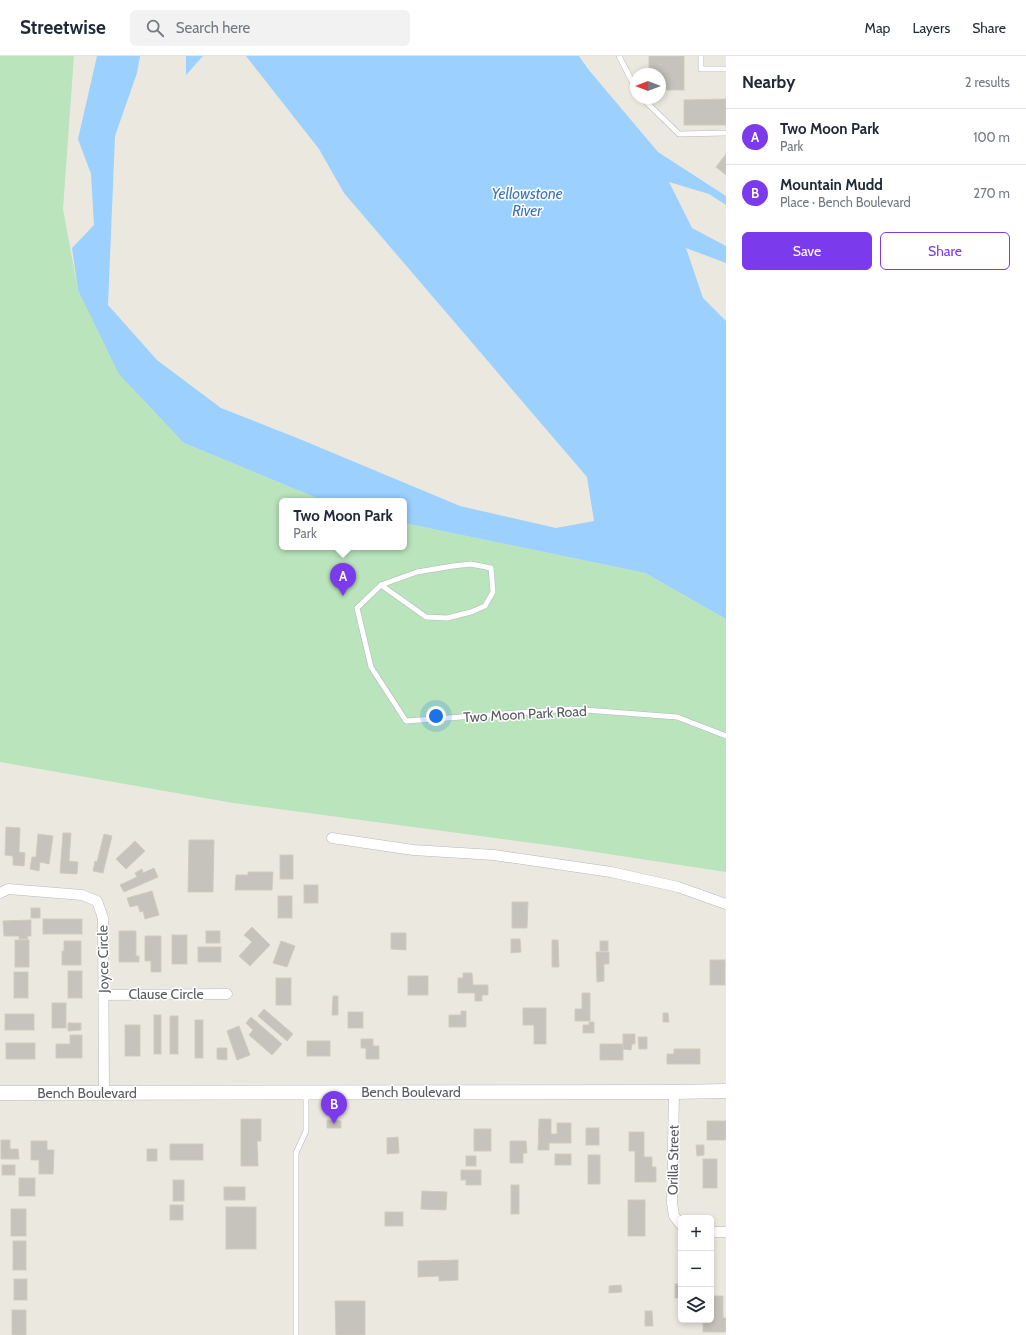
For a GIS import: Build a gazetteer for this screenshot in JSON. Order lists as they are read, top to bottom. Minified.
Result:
{"streets":{"main road":["Bench Boulevard"],"street":["Joyce Circle","Clause Circle","Orilla Street"],"lane":["Two Moon Park Road"]},"crossings":[["Joyce Circle","Clause Circle"],["Joyce Circle","Bench Boulevard"],["Bench Boulevard","Orilla Street"]],"water":["Yellowstone River"],"north":"left","page":{"header":"Streetwise","search":"Search here","nav":["Map","Layers","Share"],"heading":["Nearby","2 results"],"list":[{"mark":"A","name":"Two Moon Park","note":"Park","value":"100 m"},{"mark":"B","name":"Mountain Mudd","note":"Place · Bench Boulevard","value":"270 m"}],"buttons":["Save","Share"],"popup":["Two Moon Park","Park"],"pins":["A","B"],"map_buttons":["+","−"]}}
